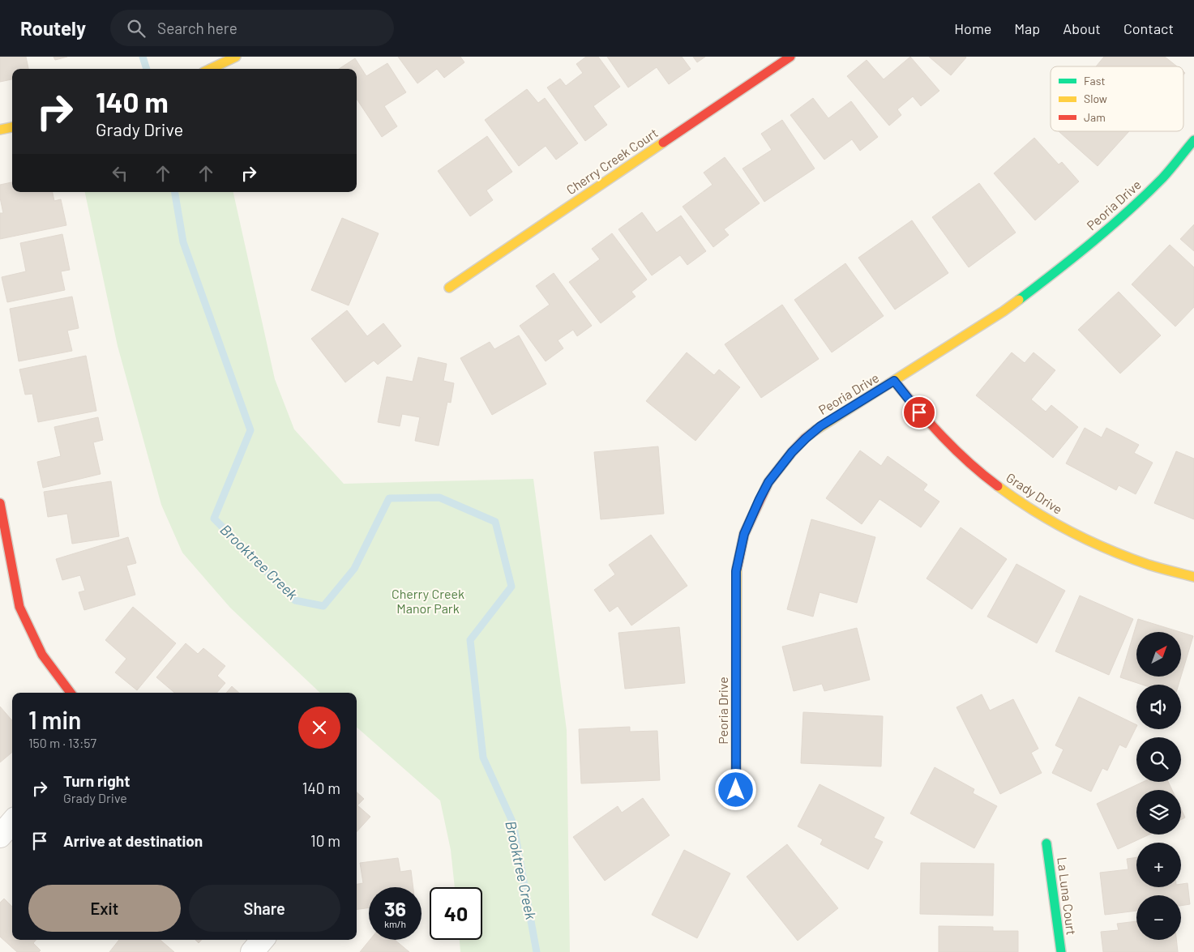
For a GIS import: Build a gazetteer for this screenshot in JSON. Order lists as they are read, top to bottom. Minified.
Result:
{"streets":{"street":["Cherry Creek Court","Peoria Drive","Grady Drive","La Luna Court"]},"crossings":[["Peoria Drive","Grady Drive"]],"water":["Brooktree Creek"],"parks":["Cherry Creek Manor Park"],"legend":["Fast","Slow","Jam"],"north":"top right","page":{"header":"Routely","search":"Search here","nav":["Home","Map","About","Contact"],"turn":["140 m","Grady Drive"],"map_buttons":["+","−"],"heading":["1 min","150 m · 13:57"],"list":[{"name":"Turn right","note":"Grady Drive","value":"140 m"},{"name":"Arrive at destination","value":"10 m"}],"buttons":["Exit","Share"],"speed":"36 km/h","limit":"40"}}
